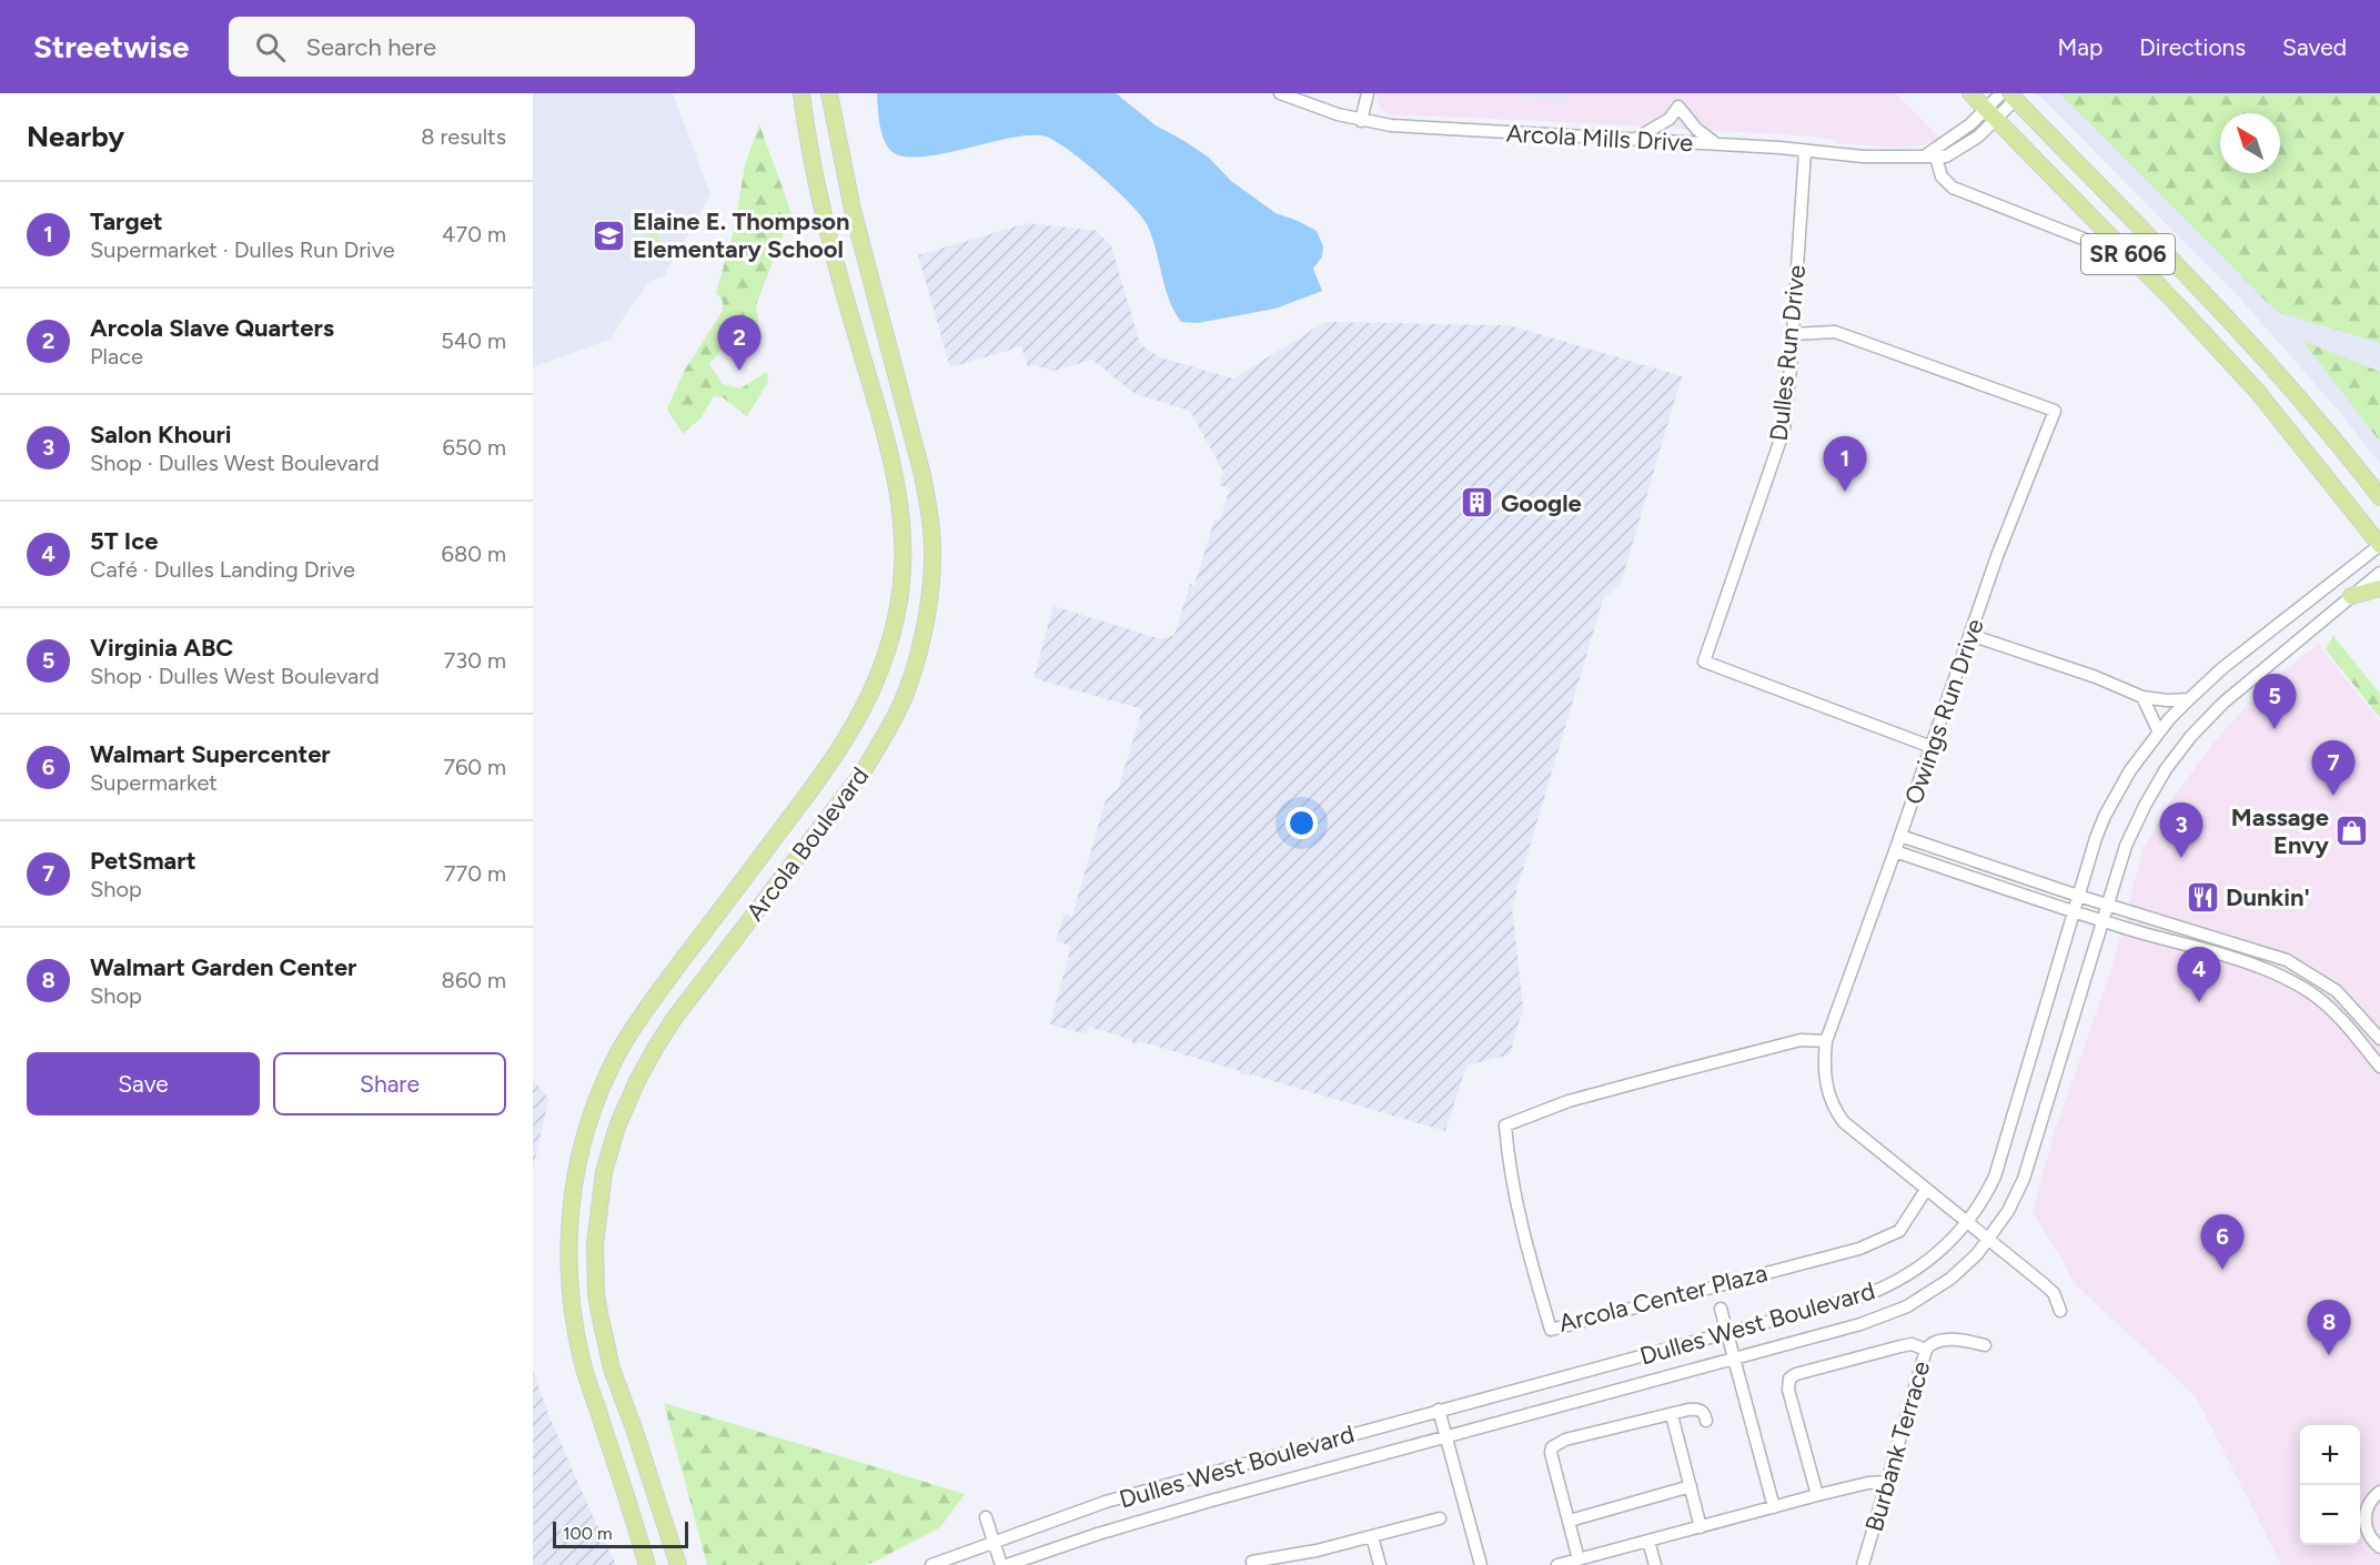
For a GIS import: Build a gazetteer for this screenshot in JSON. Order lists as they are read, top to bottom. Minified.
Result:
{"streets":{"main road":["SR 606","Arcola Boulevard"],"street":["Arcola Mills Drive","Dulles Run Drive","Owings Run Drive","Arcola Center Plaza","Dulles West Boulevard","Burbank Terrace"]},"crossings":[["Arcola Mills Drive","SR 606"],["Arcola Mills Drive","Dulles Run Drive"],["SR 606","Dulles West Boulevard"],["Dulles Run Drive","Owings Run Drive"],["Owings Run Drive","Arcola Center Plaza"],["Owings Run Drive","Dulles West Boulevard"]],"places":{"school or university":["Elaine E. Thompson Elementary School"],"building":["Google"],"shop":["Massage Envy"],"restaurant":["Dunkin'"]},"scale_bar":"100 m","north":"top left","page":{"header":"Streetwise","search":"Search here","nav":["Map","Directions","Saved"],"heading":["Nearby","8 results"],"list":[{"mark":"1","name":"Target","note":"Supermarket · Dulles Run Drive","value":"470 m"},{"mark":"2","name":"Arcola Slave Quarters","note":"Place","value":"540 m"},{"mark":"3","name":"Salon Khouri","note":"Shop · Dulles West Boulevard","value":"650 m"},{"mark":"4","name":"5T Ice","note":"Café · Dulles Landing Drive","value":"680 m"},{"mark":"5","name":"Virginia ABC","note":"Shop · Dulles West Boulevard","value":"730 m"},{"mark":"6","name":"Walmart Supercenter","note":"Supermarket","value":"760 m"},{"mark":"7","name":"PetSmart","note":"Shop","value":"770 m"},{"mark":"8","name":"Walmart Garden Center","note":"Shop","value":"860 m"}],"pins":["2","1","5","7","3","4","6","8"],"buttons":["Save","Share"],"map_buttons":["+","−"],"scale":"100 m"}}
